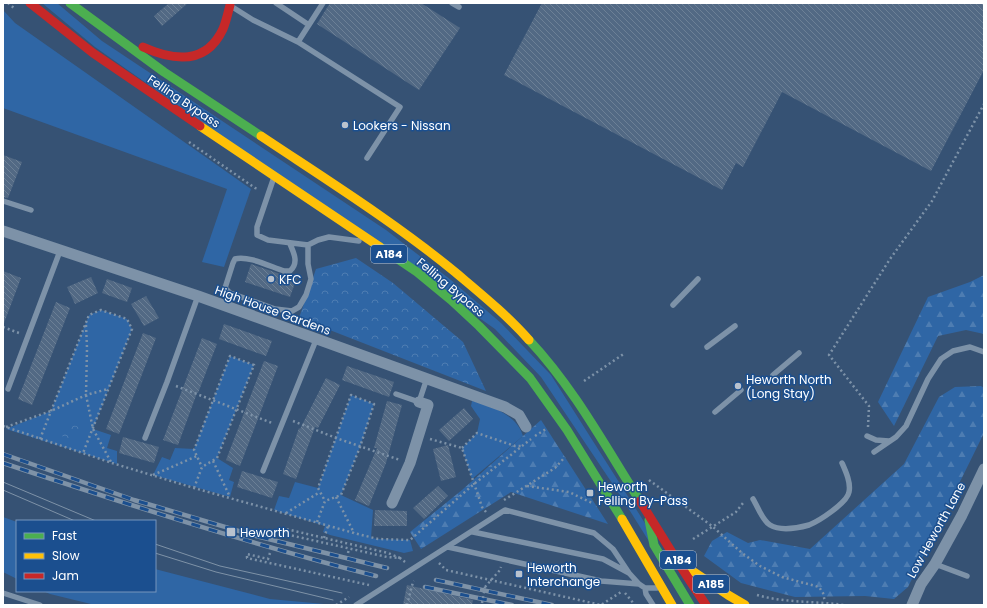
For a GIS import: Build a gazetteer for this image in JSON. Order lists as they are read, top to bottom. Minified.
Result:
{"streets":{"main road":["Felling Bypass","A184","A185"],"street":["High House Gardens","Low Heworth Lane"]},"crossings":[["Felling Bypass","A185"]],"places":{"other":["Lookers - Nissan","KFC","Heworth North (Long Stay)"],"transit":["Heworth Felling By-Pass","Heworth","Heworth Interchange"]},"legend":["Fast","Slow","Jam"]}
